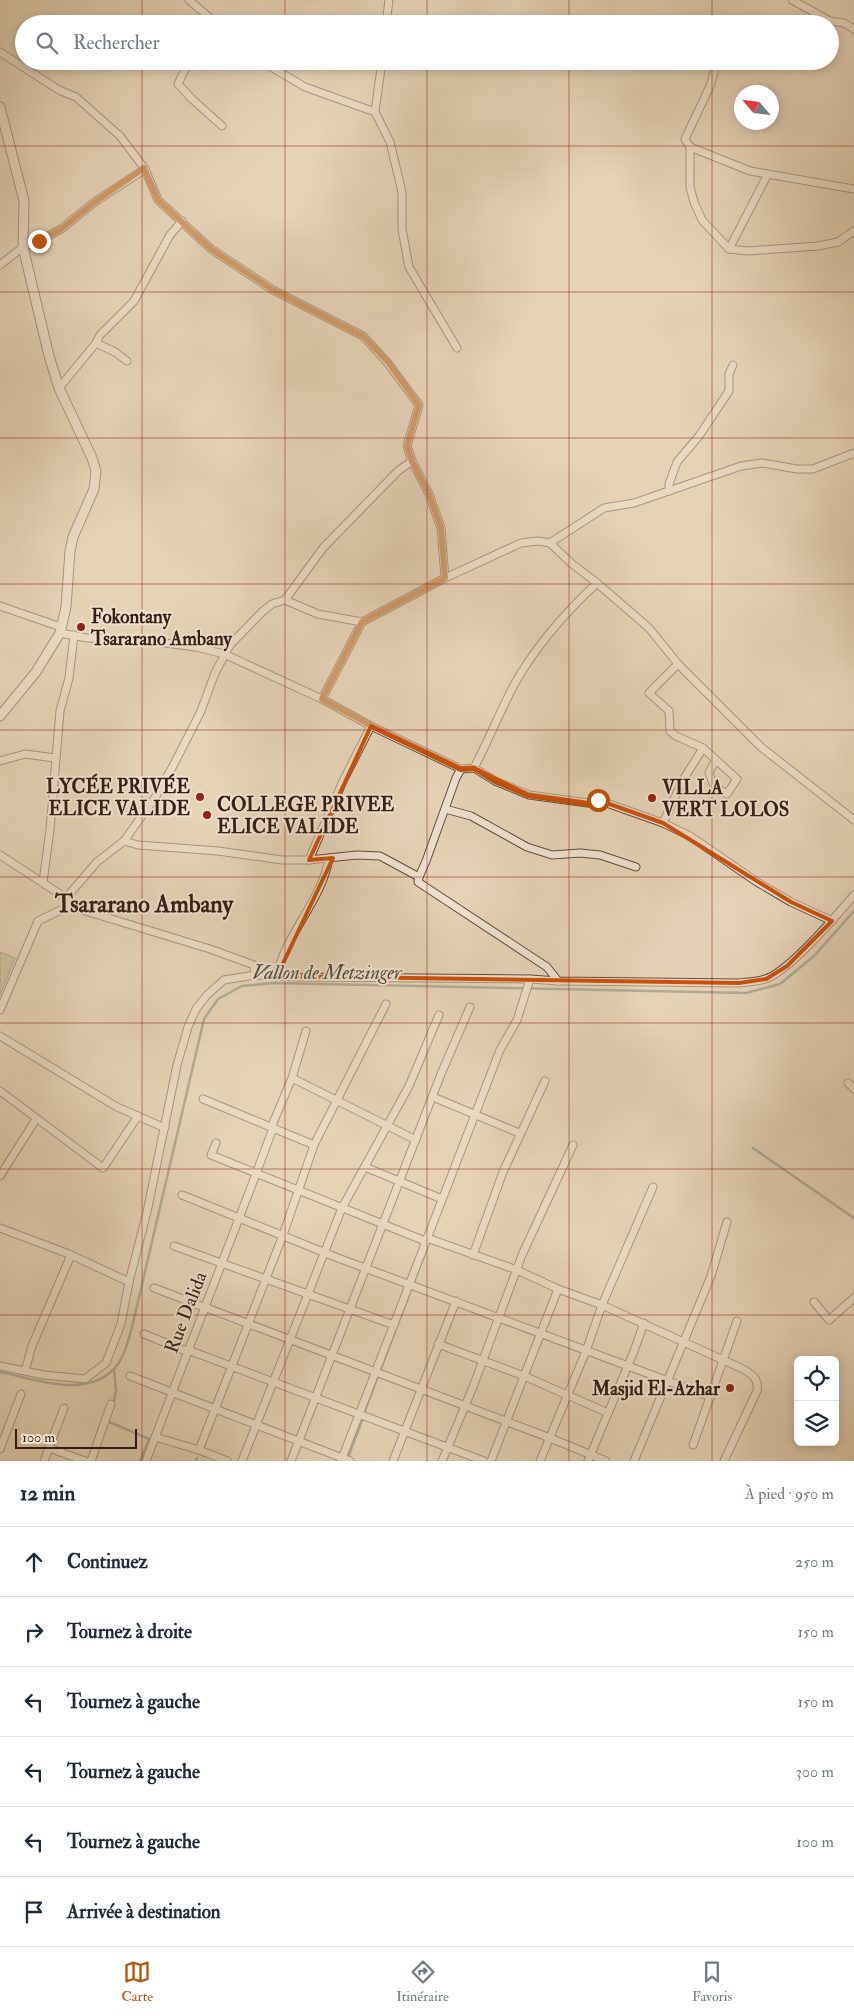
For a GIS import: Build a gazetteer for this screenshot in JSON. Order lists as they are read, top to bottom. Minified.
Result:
{"streets":{"street":["Rue Dalida"]},"districts":["Tsararano Ambany"],"water":["Vallon de Metzinger"],"places":["Fokontany Tsararano Ambany","LYCÉE PRIVÉE ELICE VALIDE","VILLA VERT LOLOS","COLLEGE PRIVEE ELICE VALIDE","Masjid El-Azhar"],"scale_bar":"100 m","north":"top left","page":{"search":"Rechercher","scale":"100 m","heading":["12 min","À pied · 950 m"],"list":[["Continuez","250 m"],["Tournez à droite","150 m"],["Tournez à gauche","150 m"],["Tournez à gauche","300 m"],["Tournez à gauche","100 m"],"Arrivée à destination"],"nav":["Carte","Itinéraire","Favoris"]}}
